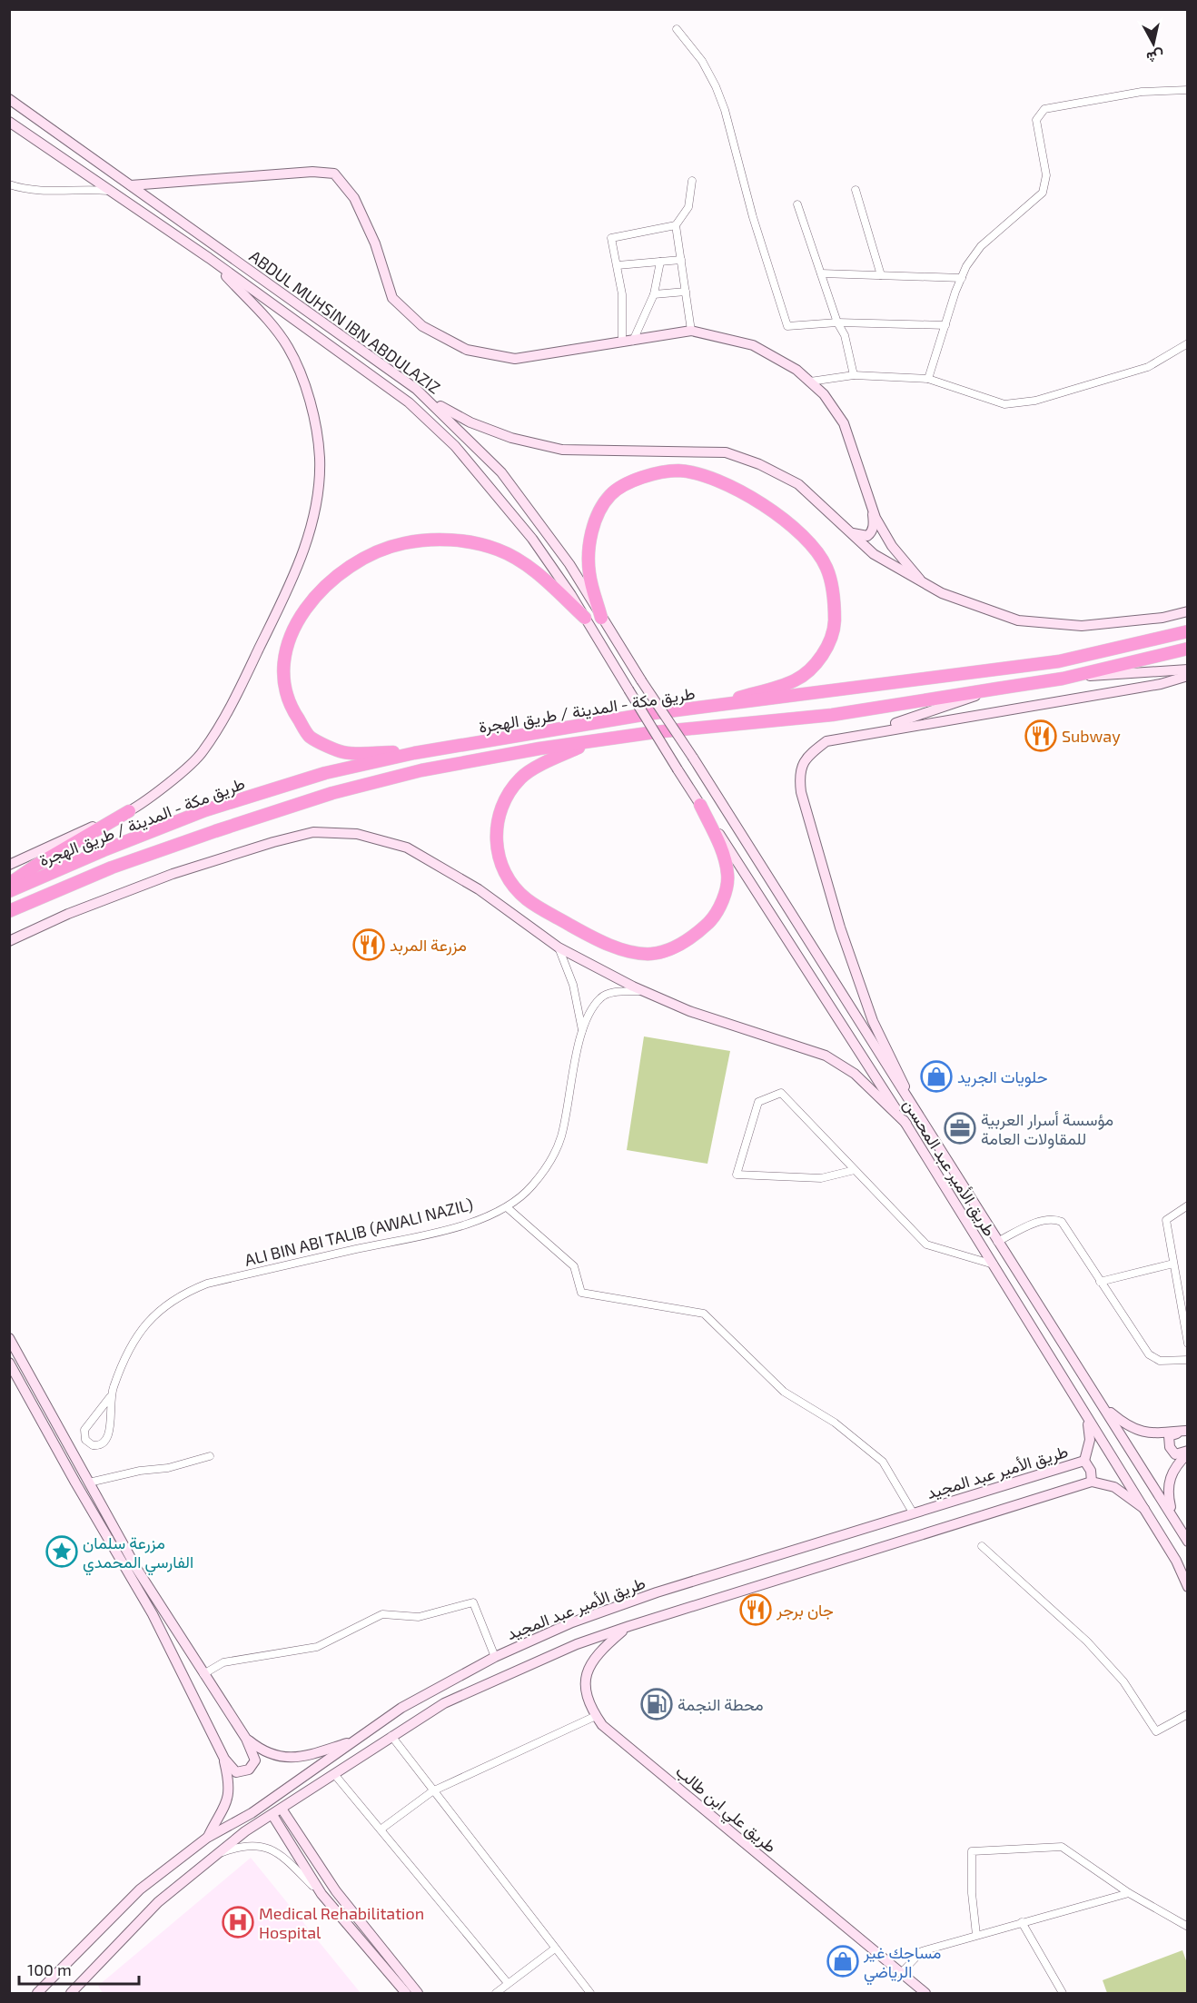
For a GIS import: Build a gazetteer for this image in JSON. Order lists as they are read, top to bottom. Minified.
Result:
{"streets":{"highway":["طريق مكة - المدينة / طريق الهجرة"],"main road":["ABDUL MUHSIN IBN ABDULAZIZ","طريق الأمير عبد المحسن","طريق الأمير عبد المجيد","طريق علي ابن طالب"],"street":["ALI BIN ABI TALIB (AWALI NAZIL)"]},"crossings":[["ABDUL MUHSIN IBN ABDULAZIZ","طريق الأمير عبد المحسن"]],"places":{"restaurant":["Subway","مزرعة المربد","جان برجر"],"shop":["حلويات الجريد","مساجك غير الرياضي"],"office":["مؤسسة أسرار العربية للمقاولات العامة"],"place":["مزرعة سلمان الفارسي المحمدي"],"fuel station":["محطة النجمة"],"hospital":["Medical Rehabilitation Hospital"]},"scale_bar":"100 m","north":"bottom"}
